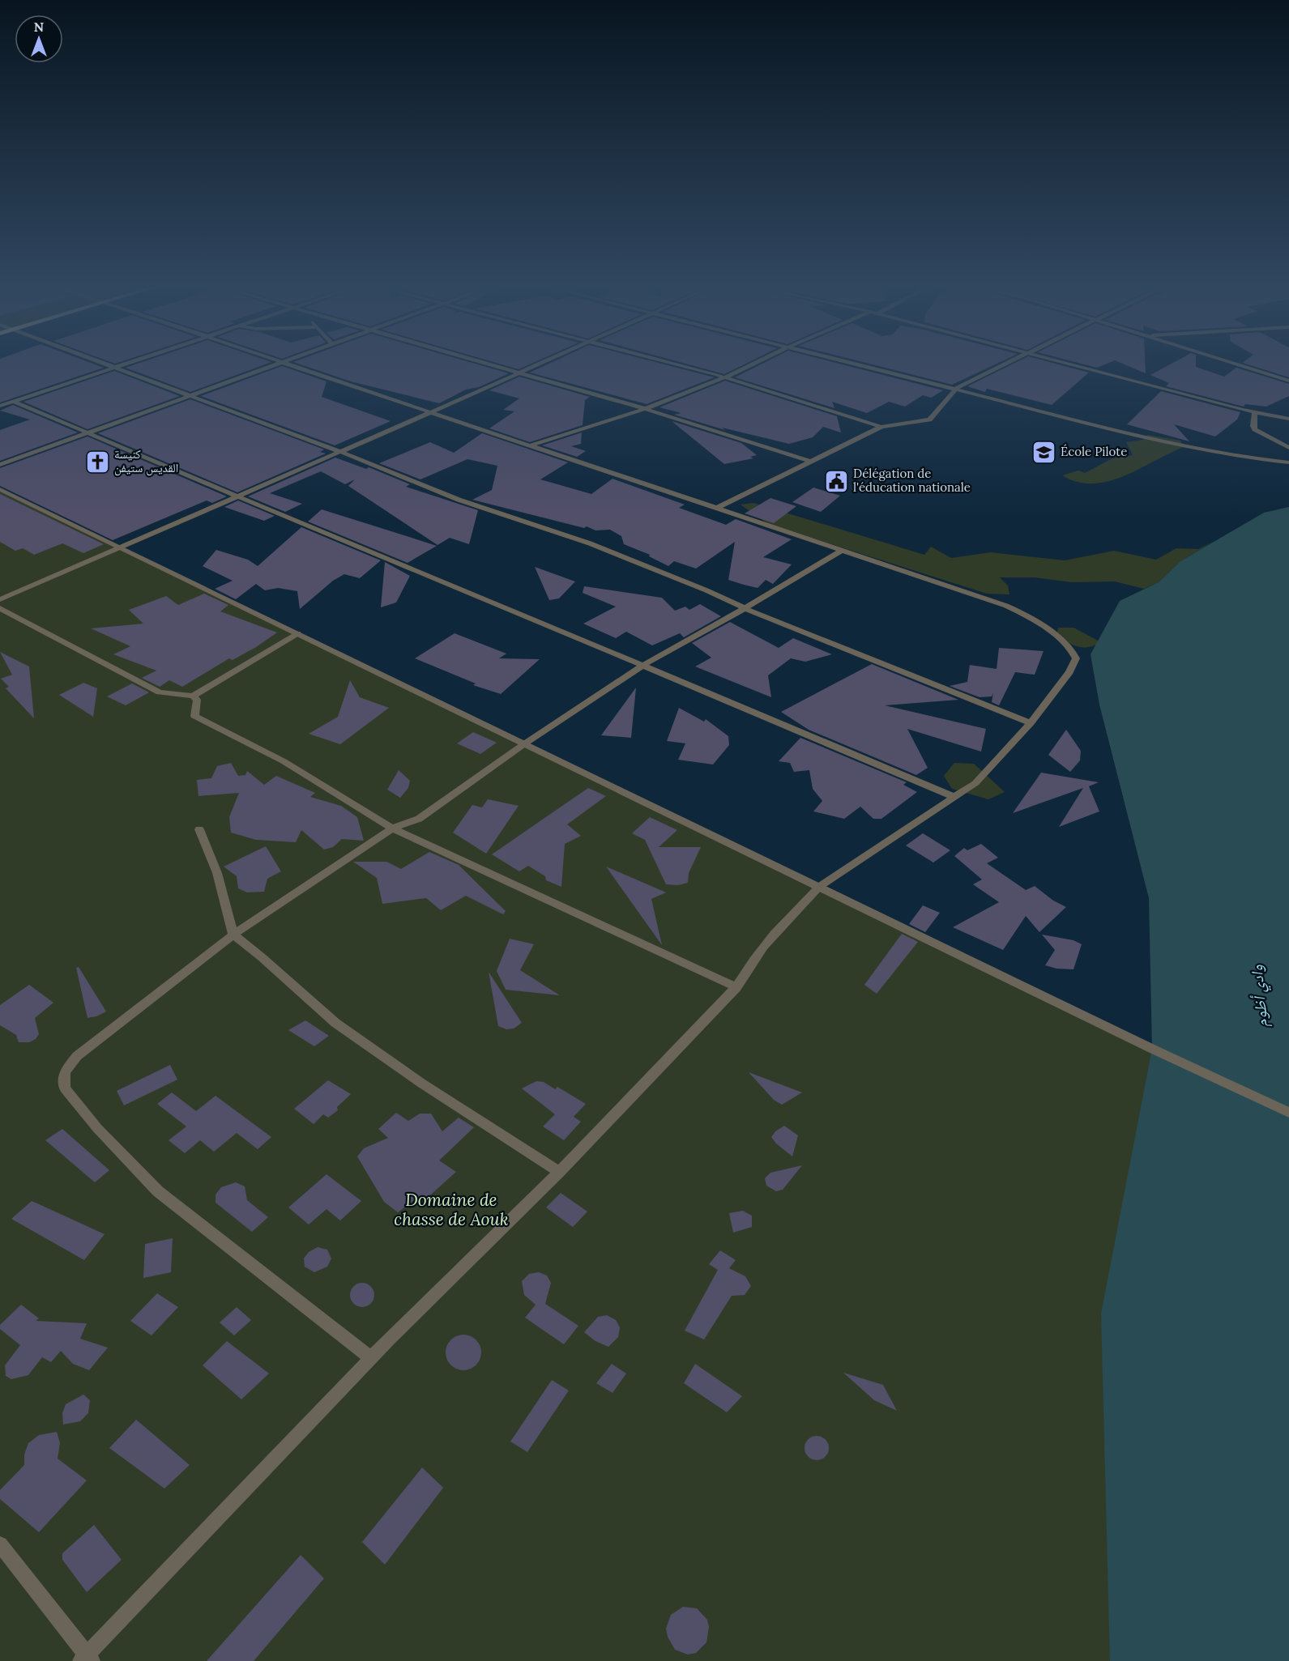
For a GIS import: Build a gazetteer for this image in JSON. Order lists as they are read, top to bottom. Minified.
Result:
{"water":["وادي أظوم"],"parks":["Domaine de chasse de Aouk"],"places":{"school or university":["École Pilote"],"church":["كنيسة القديس ستيفن"],"public building":["Délégation de l'éducation nationale"]},"north":"top"}
